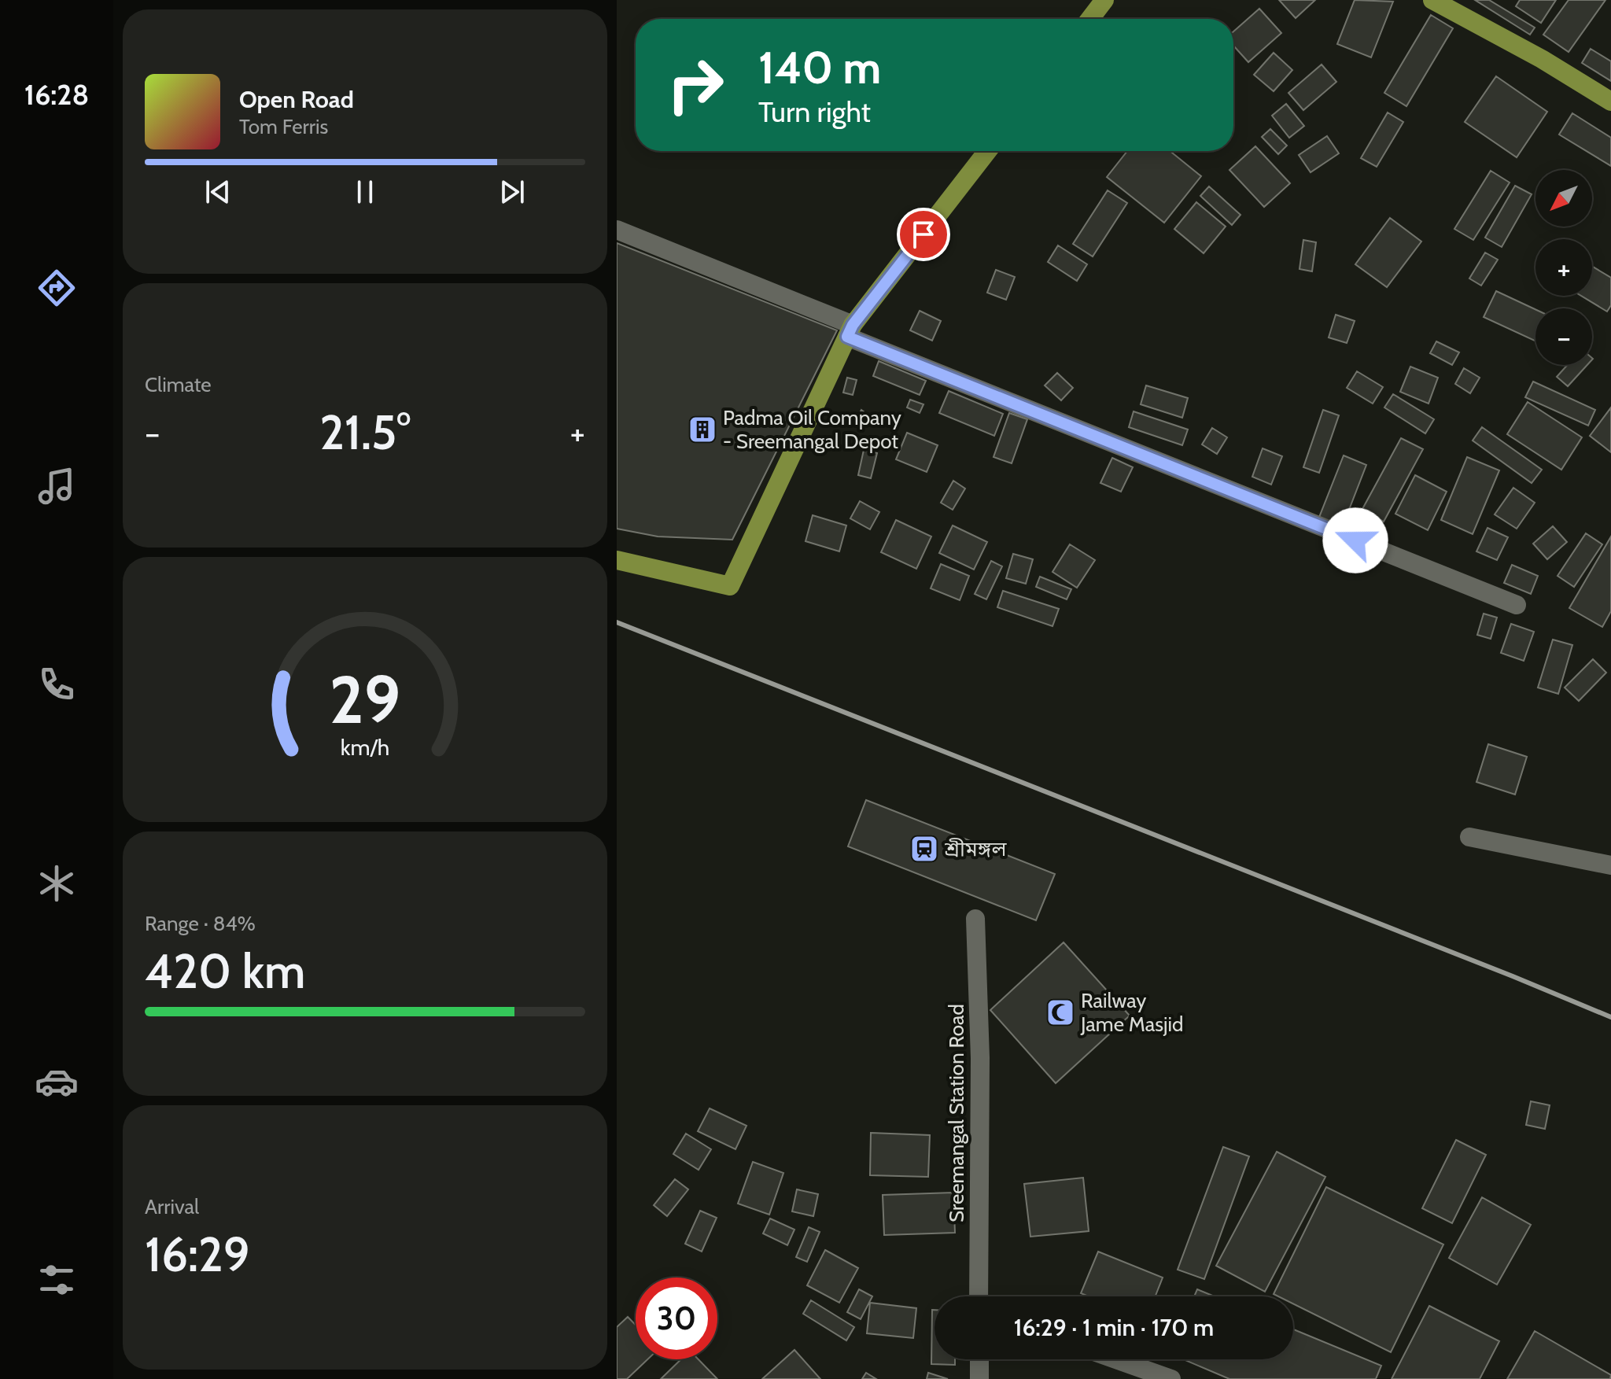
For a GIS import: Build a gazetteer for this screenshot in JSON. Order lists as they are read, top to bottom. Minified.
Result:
{"streets":{"street":["Sreemangal Station Road"]},"places":{"building":["Padma Oil Company - Sreemangal Depot"],"station":["শ্রীমঙ্গল"],"mosque":["Railway Jame Masjid"]},"north":"bottom left","page":{"tabs":"16:28","turn":["140 m","Turn right"],"song":["Open Road","Tom Ferris"],"map_buttons":["+","−"],"tile":["Climate",["Range · 84%","420 km"],["Arrival","16:29"]],"heat":["−","21.5°","+"],"limit":"30","trip":"16:29 · 1 min · 170 m","gauge":["29","km/h"]}}
